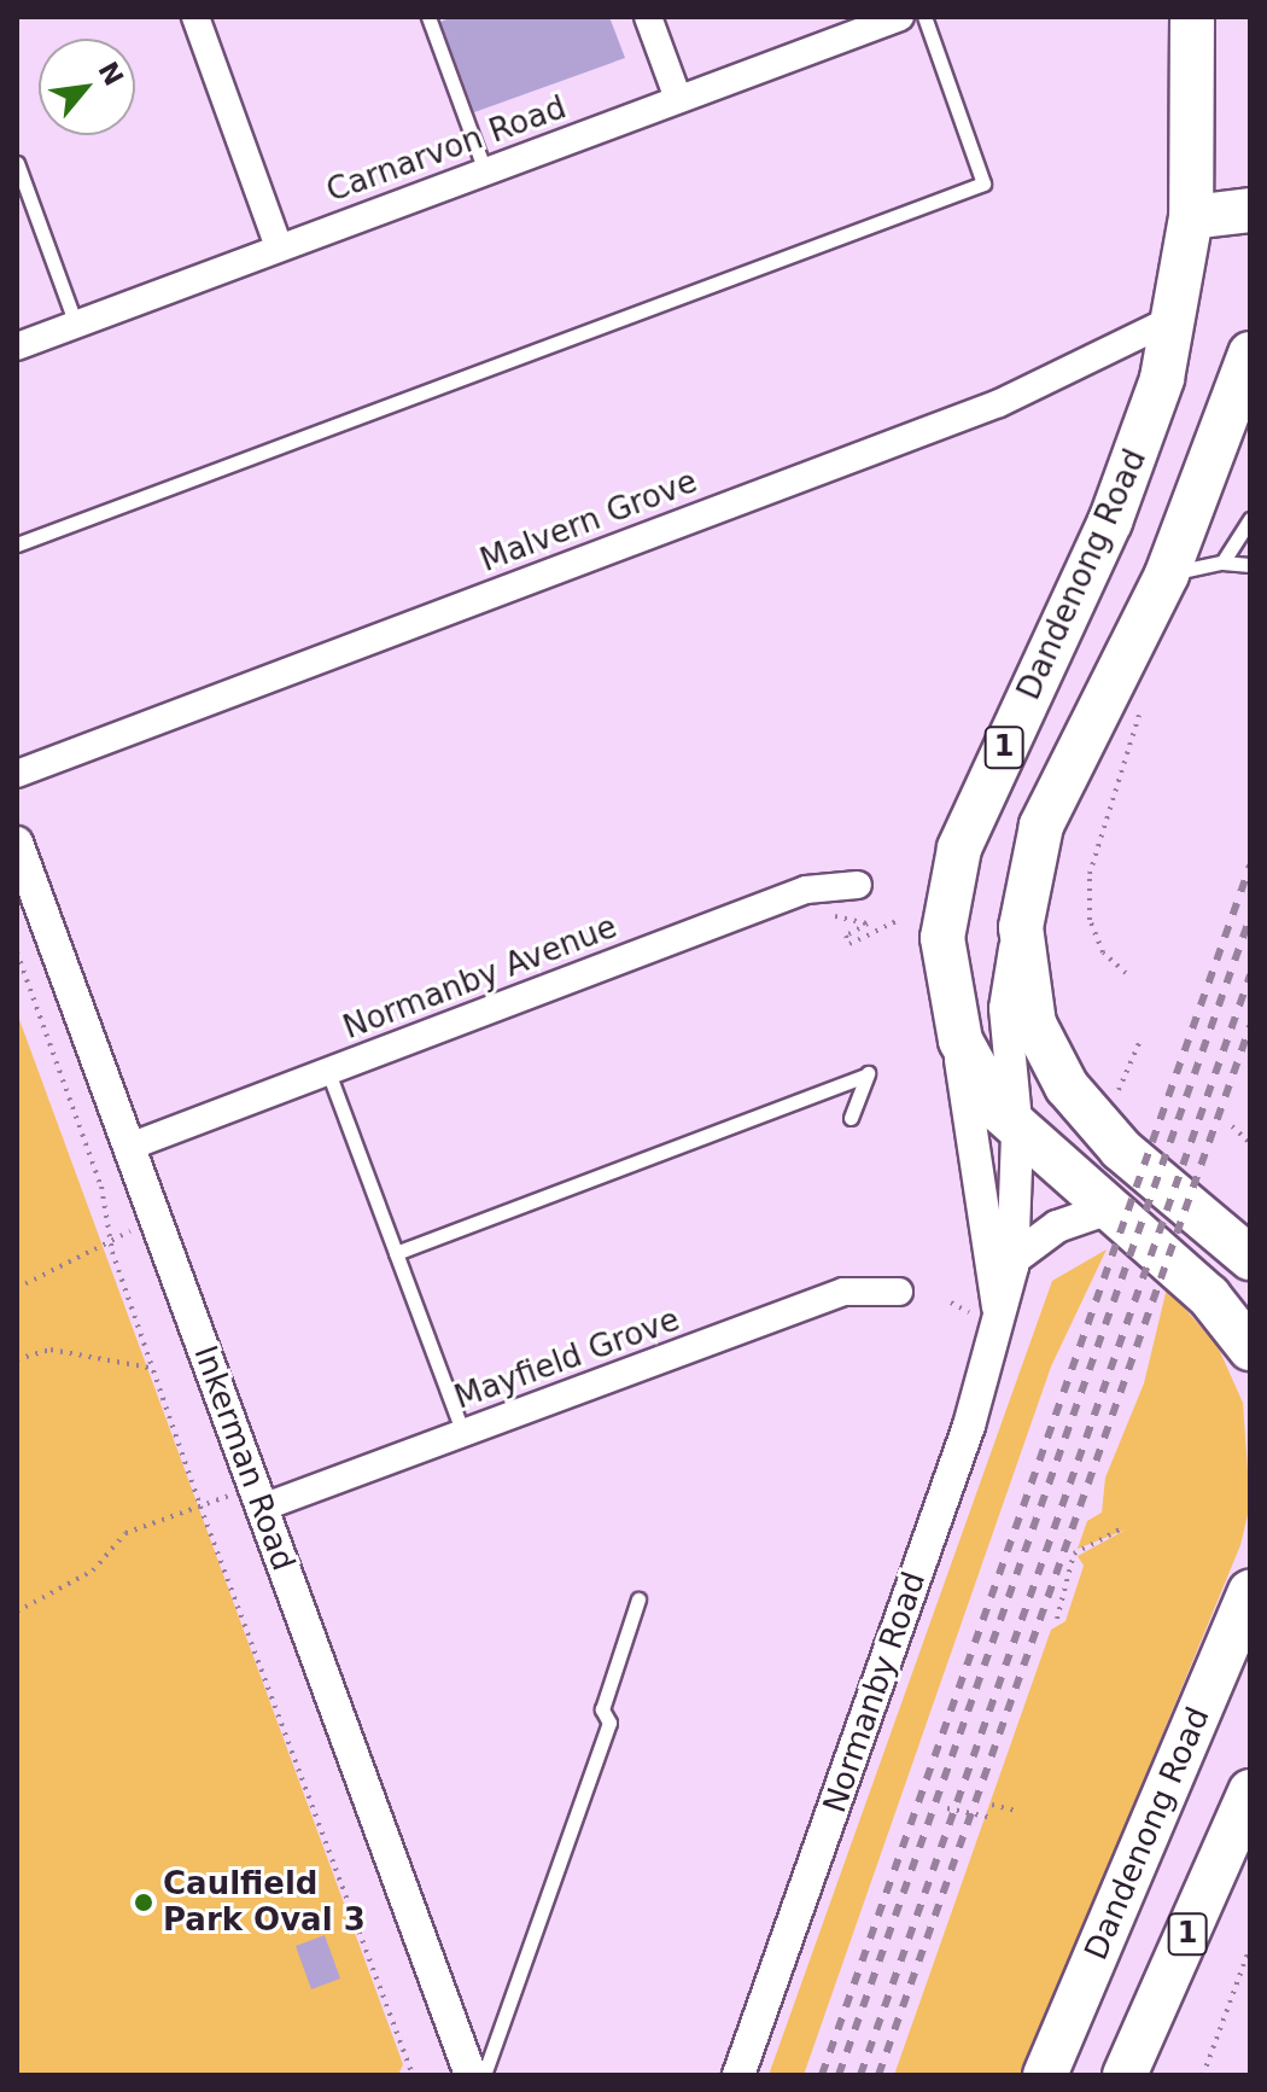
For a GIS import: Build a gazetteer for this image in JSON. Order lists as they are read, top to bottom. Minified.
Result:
{"streets":{"highway":["Dandenong Road","1"],"street":["Carnarvon Road","Malvern Grove","Normanby Avenue","Mayfield Grove","Inkerman Road","Normanby Road"]},"crossings":[["Malvern Grove","Dandenong Road"],["Dandenong Road","Normanby Road"],["1","Normanby Road"],["Normanby Avenue","Inkerman Road"],["Mayfield Grove","Inkerman Road"]],"places":["Caulfield Park Oval 3"],"north":"top right"}
